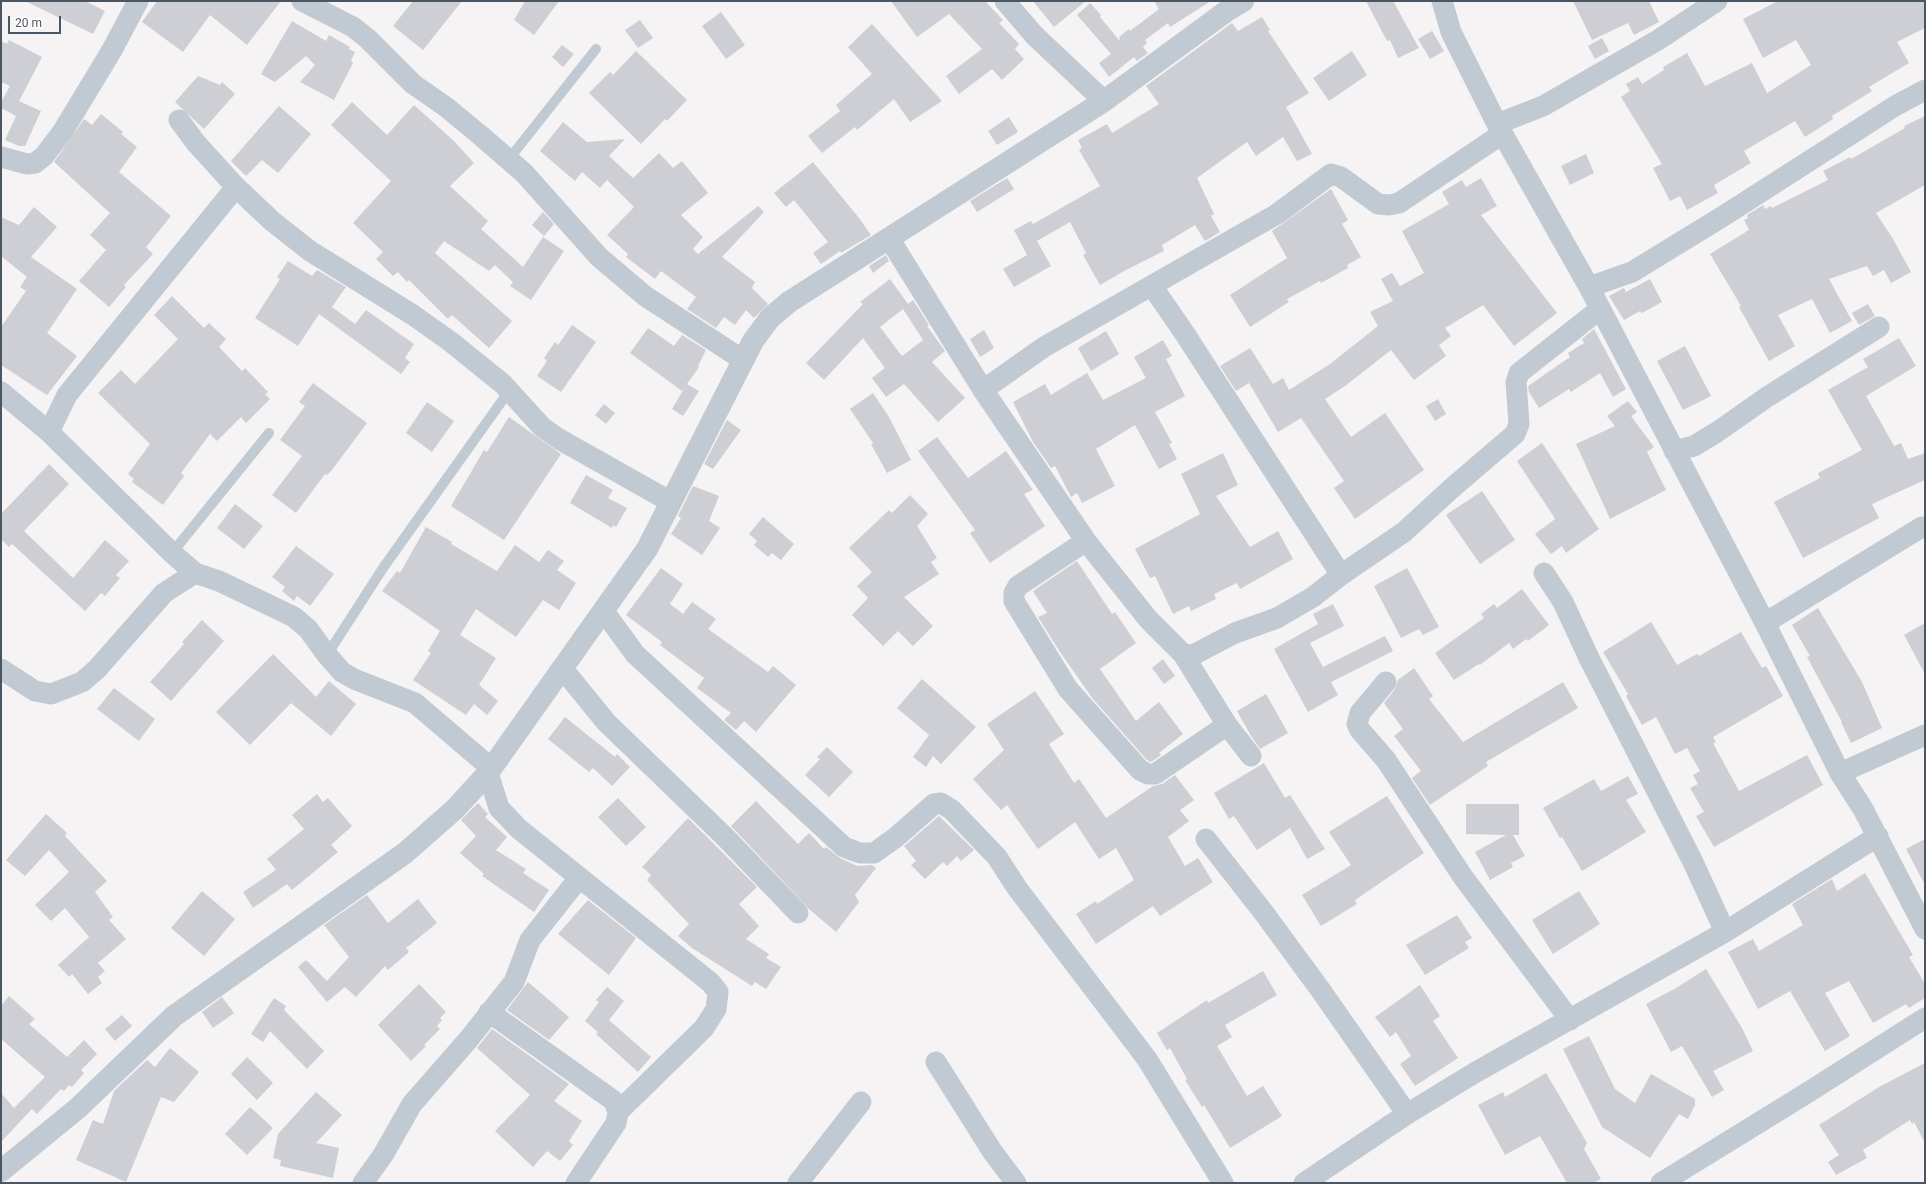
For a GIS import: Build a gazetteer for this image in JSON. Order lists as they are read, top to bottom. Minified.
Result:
{"scale_bar":"20 m"}
